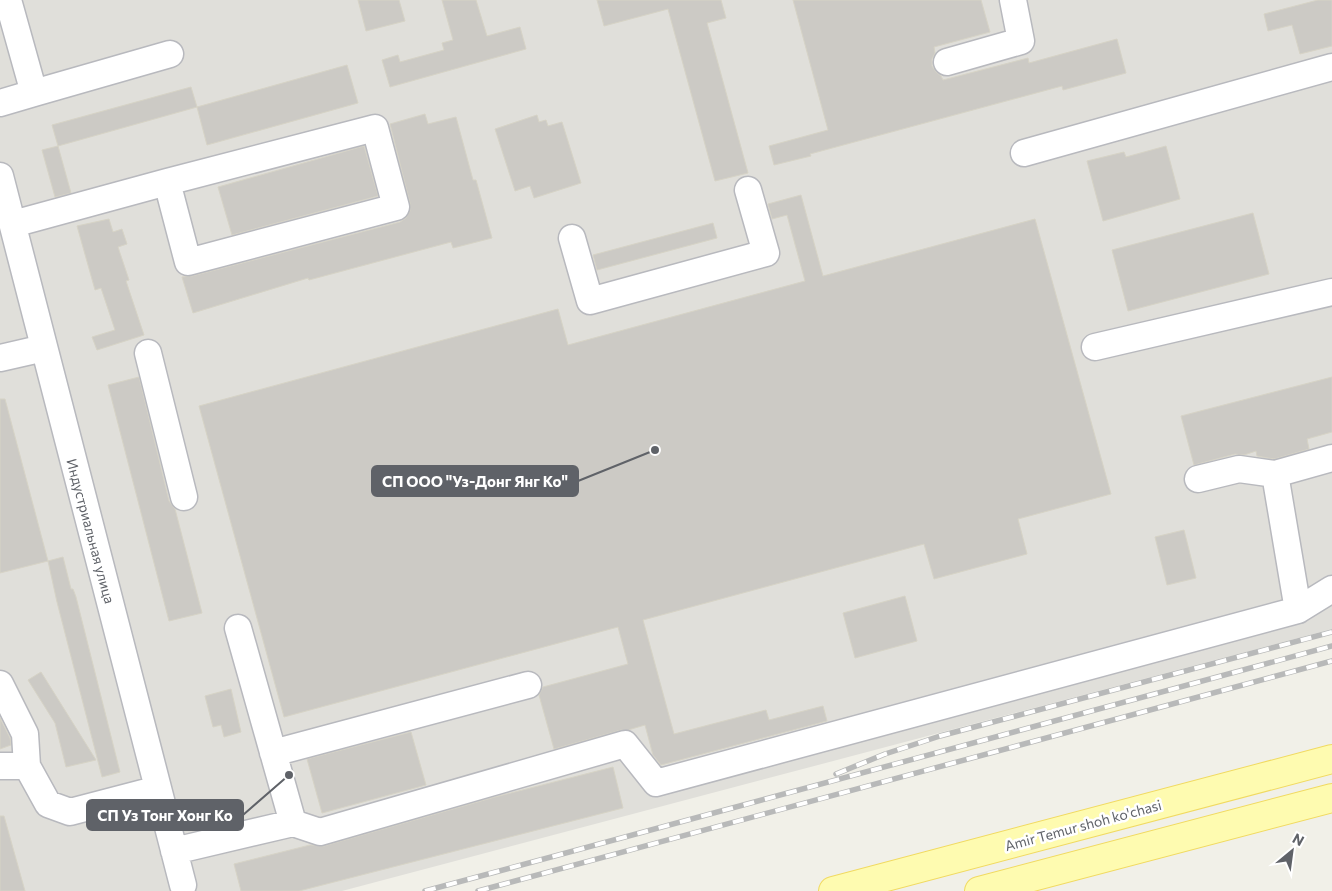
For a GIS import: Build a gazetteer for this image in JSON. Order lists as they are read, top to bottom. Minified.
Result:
{"streets":{"main road":["Amir Temur shoh ko'chasi"],"street":["Индустриальная улица"]},"places":["СП ООО \"Уз-Донг Янг Ко\"","СП Уз Тонг Хонг Ко"],"north":"top right"}
